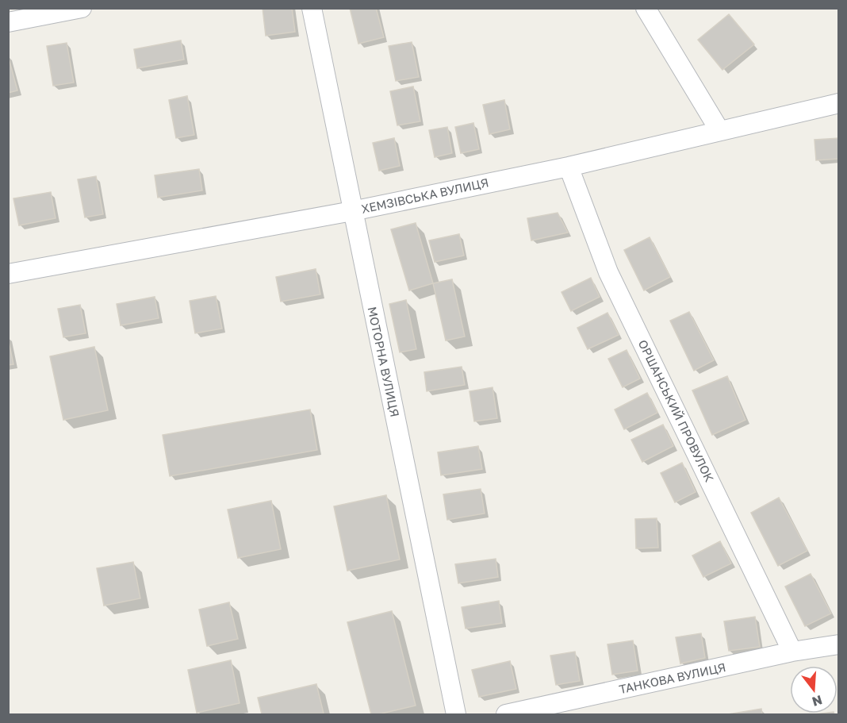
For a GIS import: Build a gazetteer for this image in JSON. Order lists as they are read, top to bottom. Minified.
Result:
{"streets":{"street":["ХЕМЗІВСЬКА ВУЛИЦЯ","МОТОРНА ВУЛИЦЯ","ОРШАНСЬКИЙ ПРОВУЛОК","ТАНКОВА ВУЛИЦЯ"]},"crossings":[["ХЕМЗІВСЬКА ВУЛИЦЯ","МОТОРНА ВУЛИЦЯ"],["ХЕМЗІВСЬКА ВУЛИЦЯ","ОРШАНСЬКИЙ ПРОВУЛОК"],["ОРШАНСЬКИЙ ПРОВУЛОК","ТАНКОВА ВУЛИЦЯ"]],"north":"bottom"}
